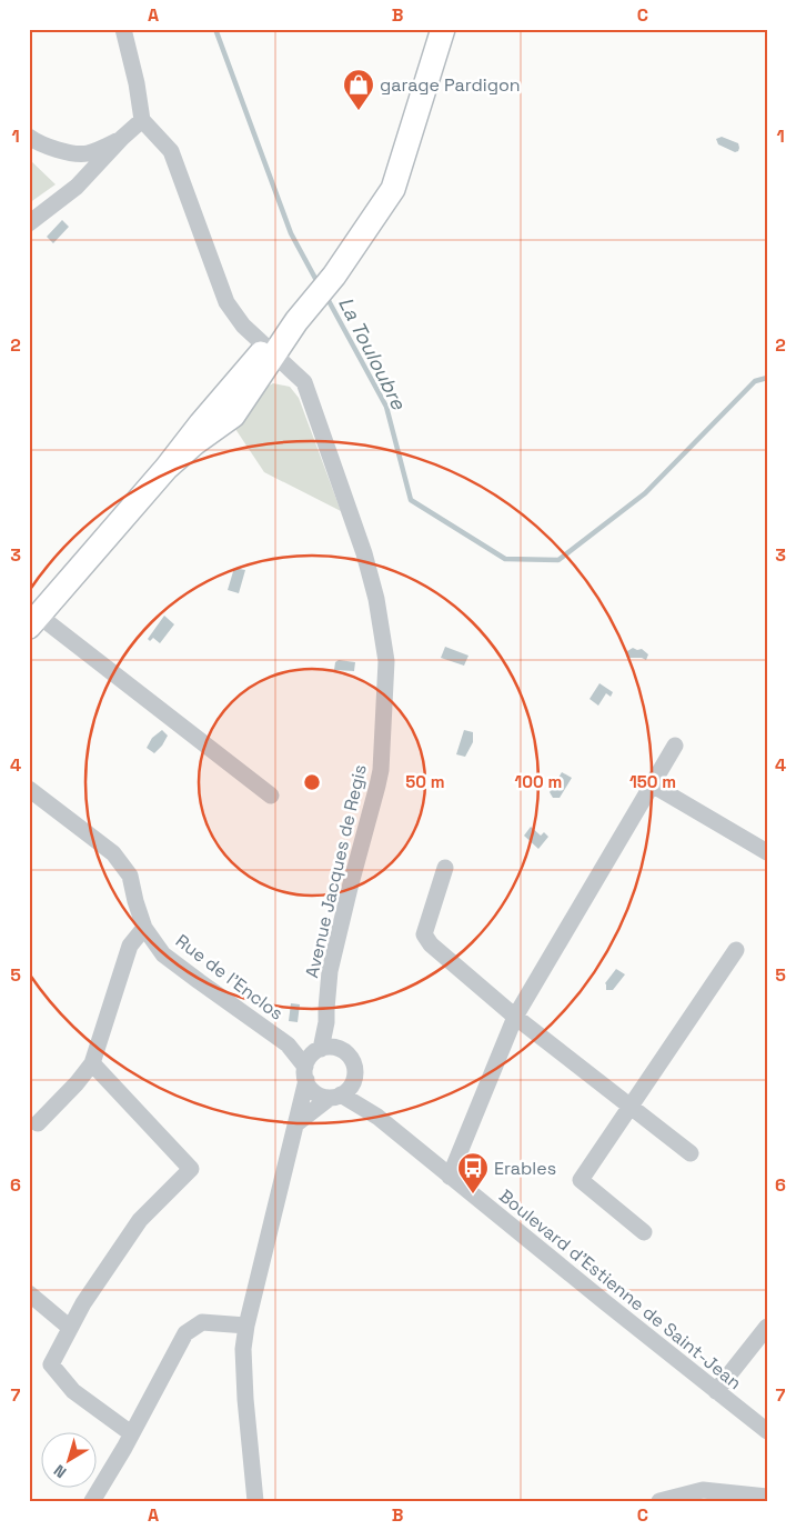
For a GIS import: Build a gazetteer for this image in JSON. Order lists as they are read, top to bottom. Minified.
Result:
{"streets":{"street":["Avenue Jacques de Regis","Rue de l'Enclos","Boulevard d'Estienne de Saint-Jean"]},"crossings":[["Avenue Jacques de Regis","Rue de l'Enclos"],["Avenue Jacques de Regis","Boulevard d'Estienne de Saint-Jean"],["Rue de l'Enclos","Boulevard d'Estienne de Saint-Jean"]],"water":["La Touloubre"],"places":{"shop":["garage Pardigon"],"bus stop":["Erables"]},"north":"bottom left","grid":{"columns":["A","B","C"],"rows":["1","2","3","4","5","6","7"]},"rings":["50 m","100 m","150 m"]}
